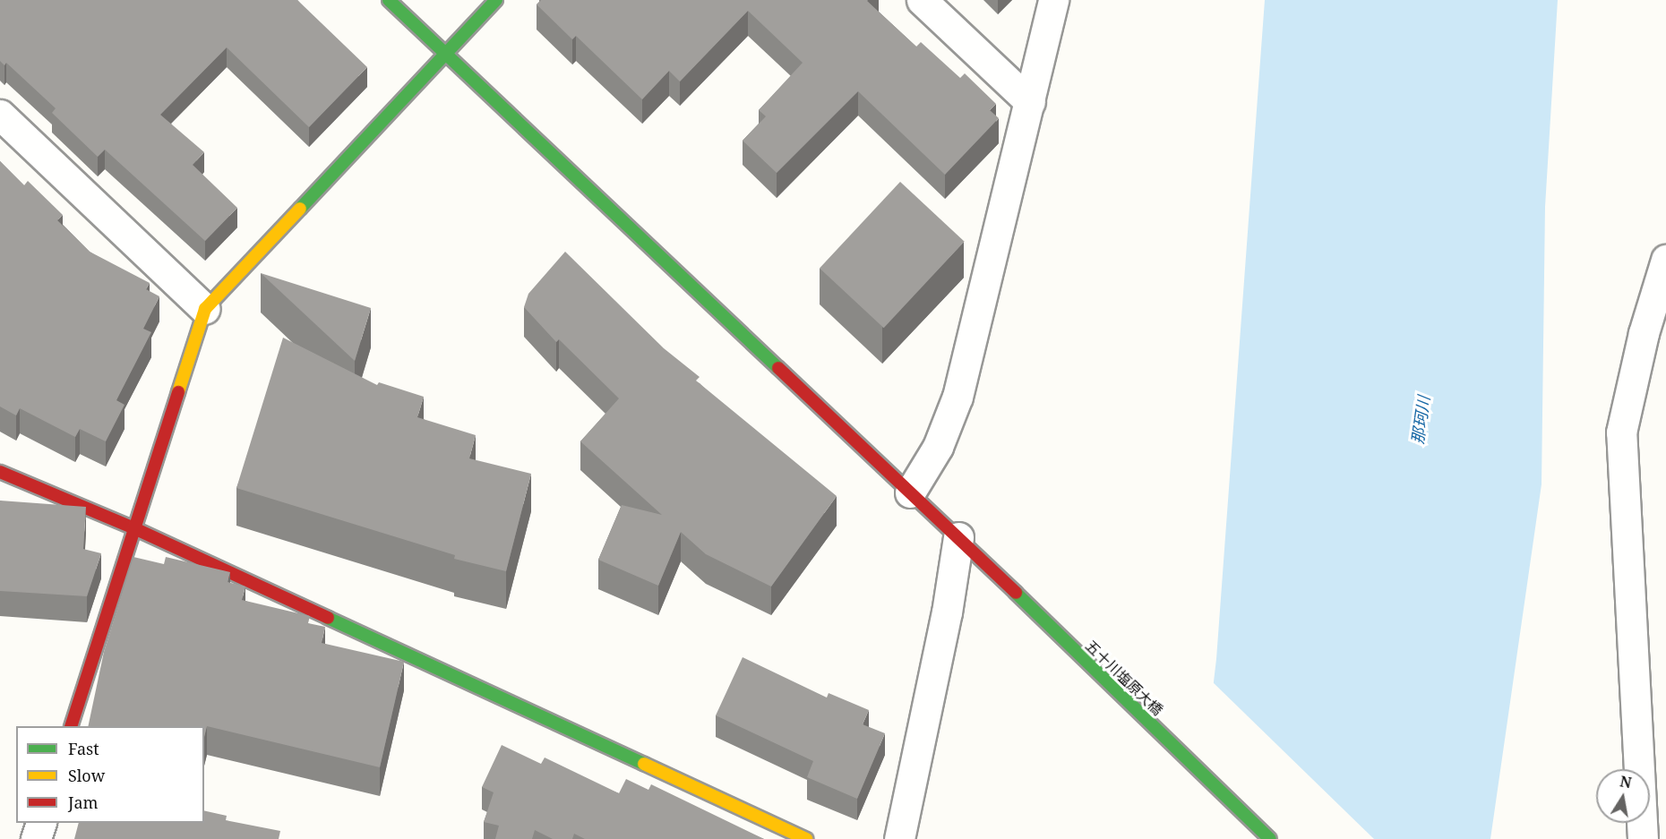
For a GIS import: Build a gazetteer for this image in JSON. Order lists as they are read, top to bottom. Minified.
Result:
{"streets":{"street":["五十川塩原大橋"]},"water":["那珂川"],"legend":["Fast","Slow","Jam"],"north":"top"}
